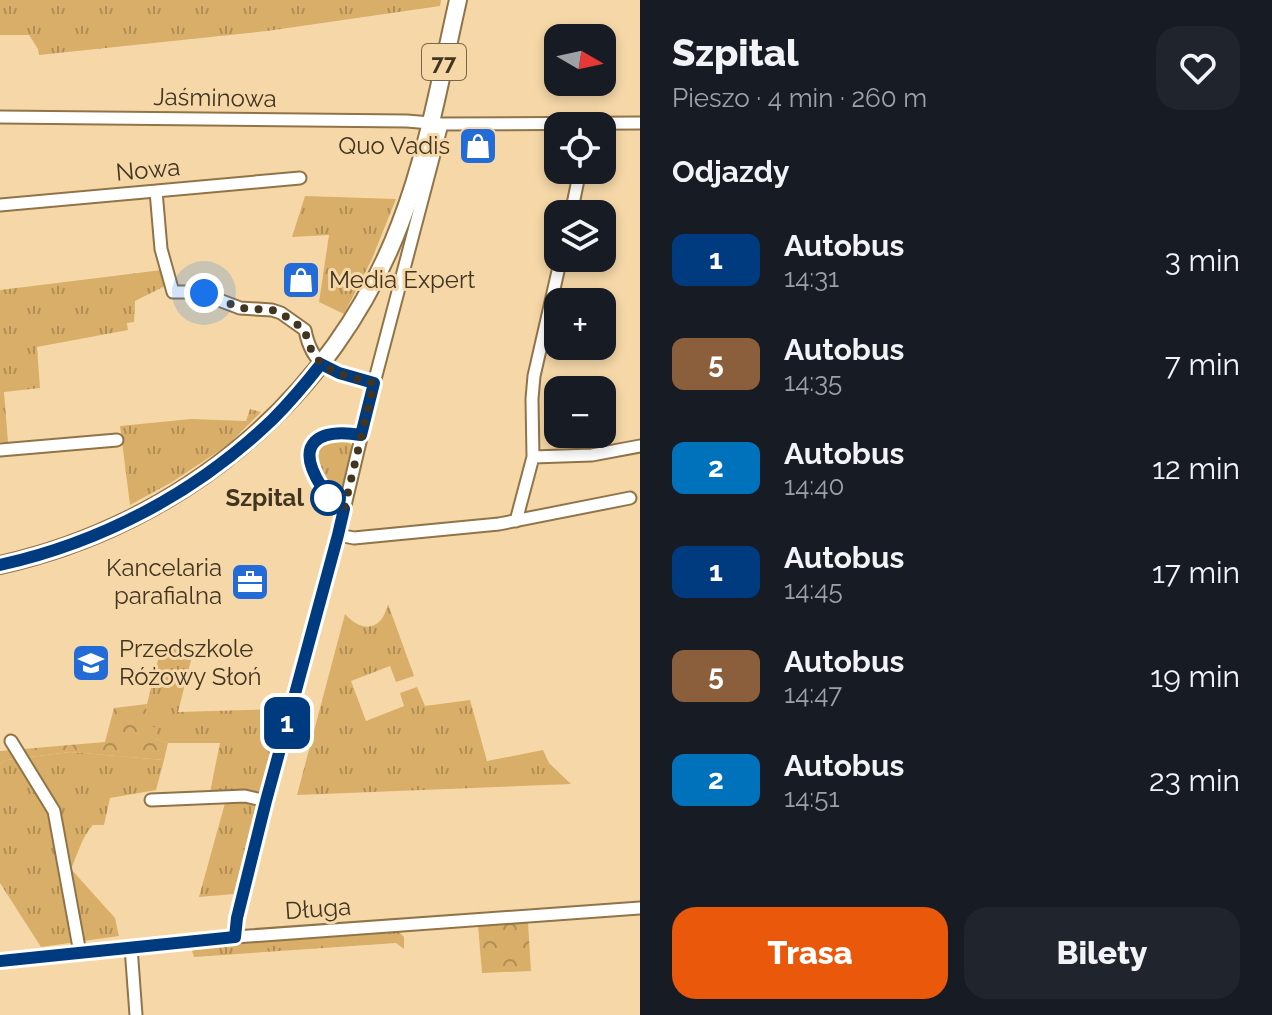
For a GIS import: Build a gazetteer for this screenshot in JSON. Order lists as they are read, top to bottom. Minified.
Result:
{"streets":{"main road":["77"],"street":["Jaśminowa","Nowa","Długa"]},"crossings":[["77","Jaśminowa"]],"places":{"shop":["Quo Vadis","Media Expert"],"other":["Szpital"],"office":["Kancelaria parafialna"],"school or university":["Przedszkole Różowy Słoń"]},"lines":["bus line 1"],"north":"right","page":{"on_map":"1","heading":[["Szpital","Pieszo · 4 min · 260 m"],"Odjazdy"],"map_buttons":["+","−"],"list":[{"mark":"1","name":"Autobus","note":"14:31","value":"3 min"},{"mark":"5","name":"Autobus","note":"14:35","value":"7 min"},{"mark":"2","name":"Autobus","note":"14:40","value":"12 min"},{"mark":"1","name":"Autobus","note":"14:45","value":"17 min"},{"mark":"5","name":"Autobus","note":"14:47","value":"19 min"},{"mark":"2","name":"Autobus","note":"14:51","value":"23 min"}],"buttons":["Trasa","Bilety"]}}
